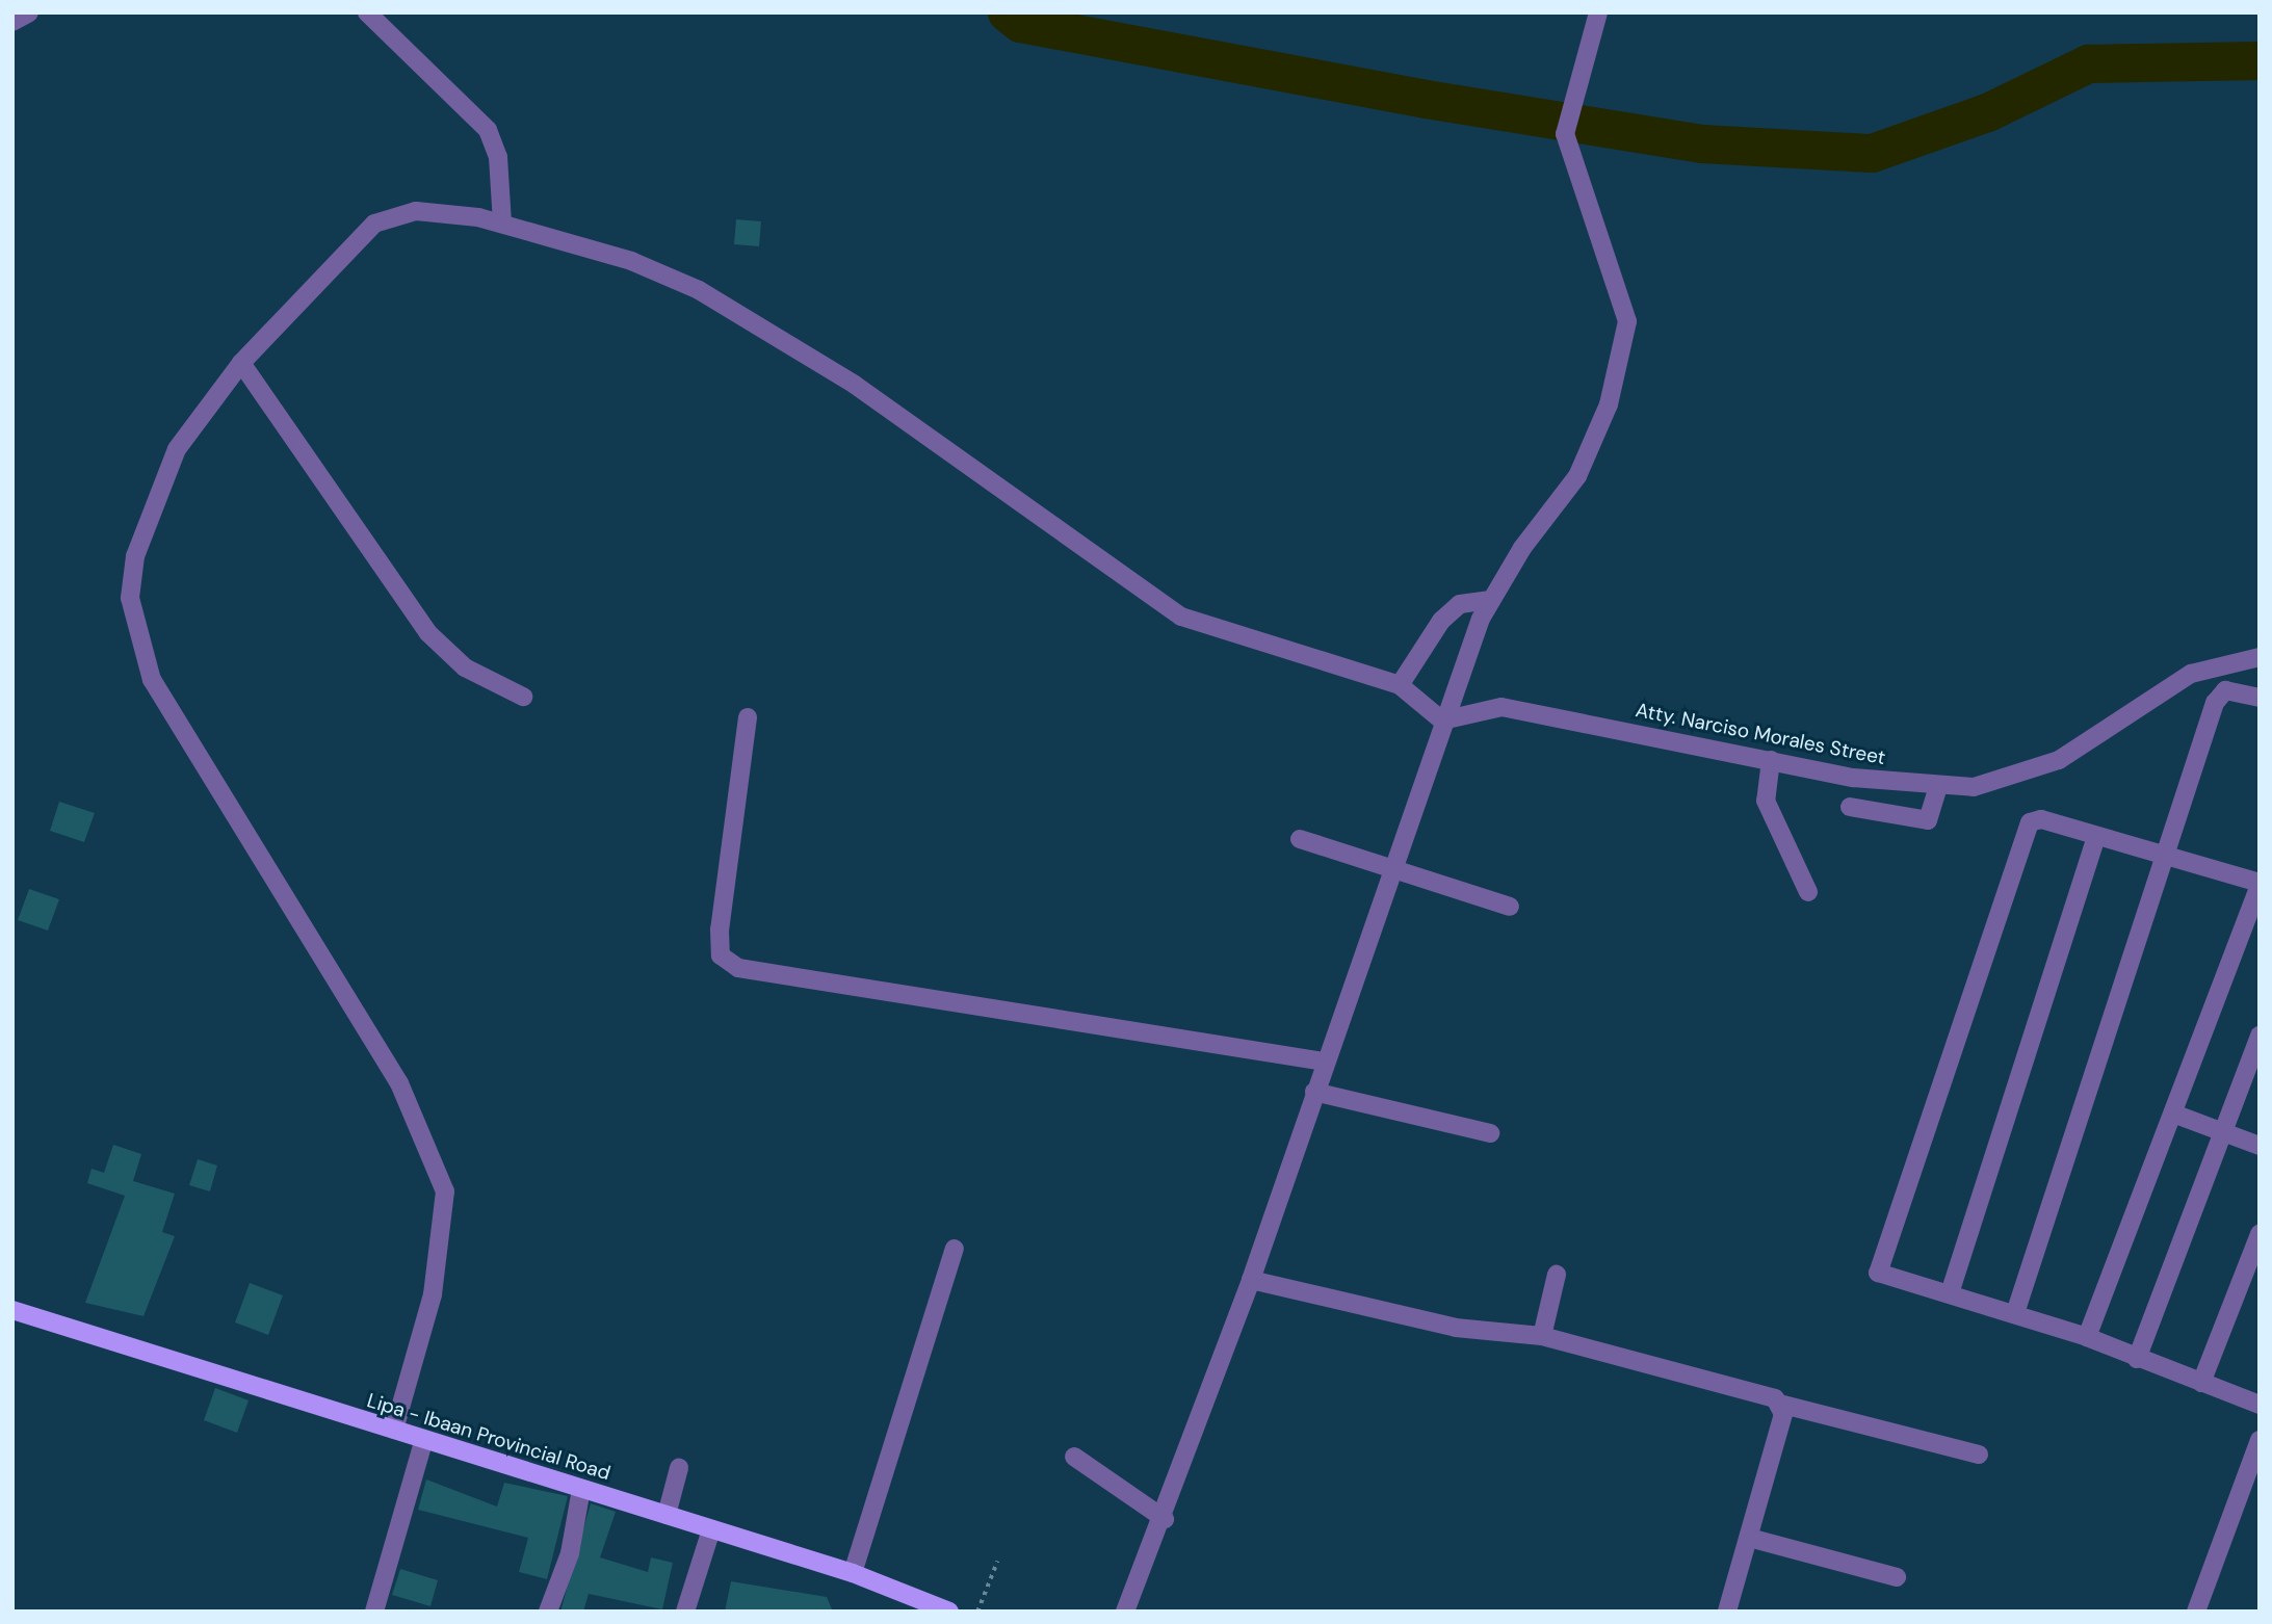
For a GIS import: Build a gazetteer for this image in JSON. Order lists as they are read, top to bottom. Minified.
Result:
{"streets":{"main road":["Lipa - Ibaan Provincial Road"],"street":["Atty. Narciso Morales Street"]}}
